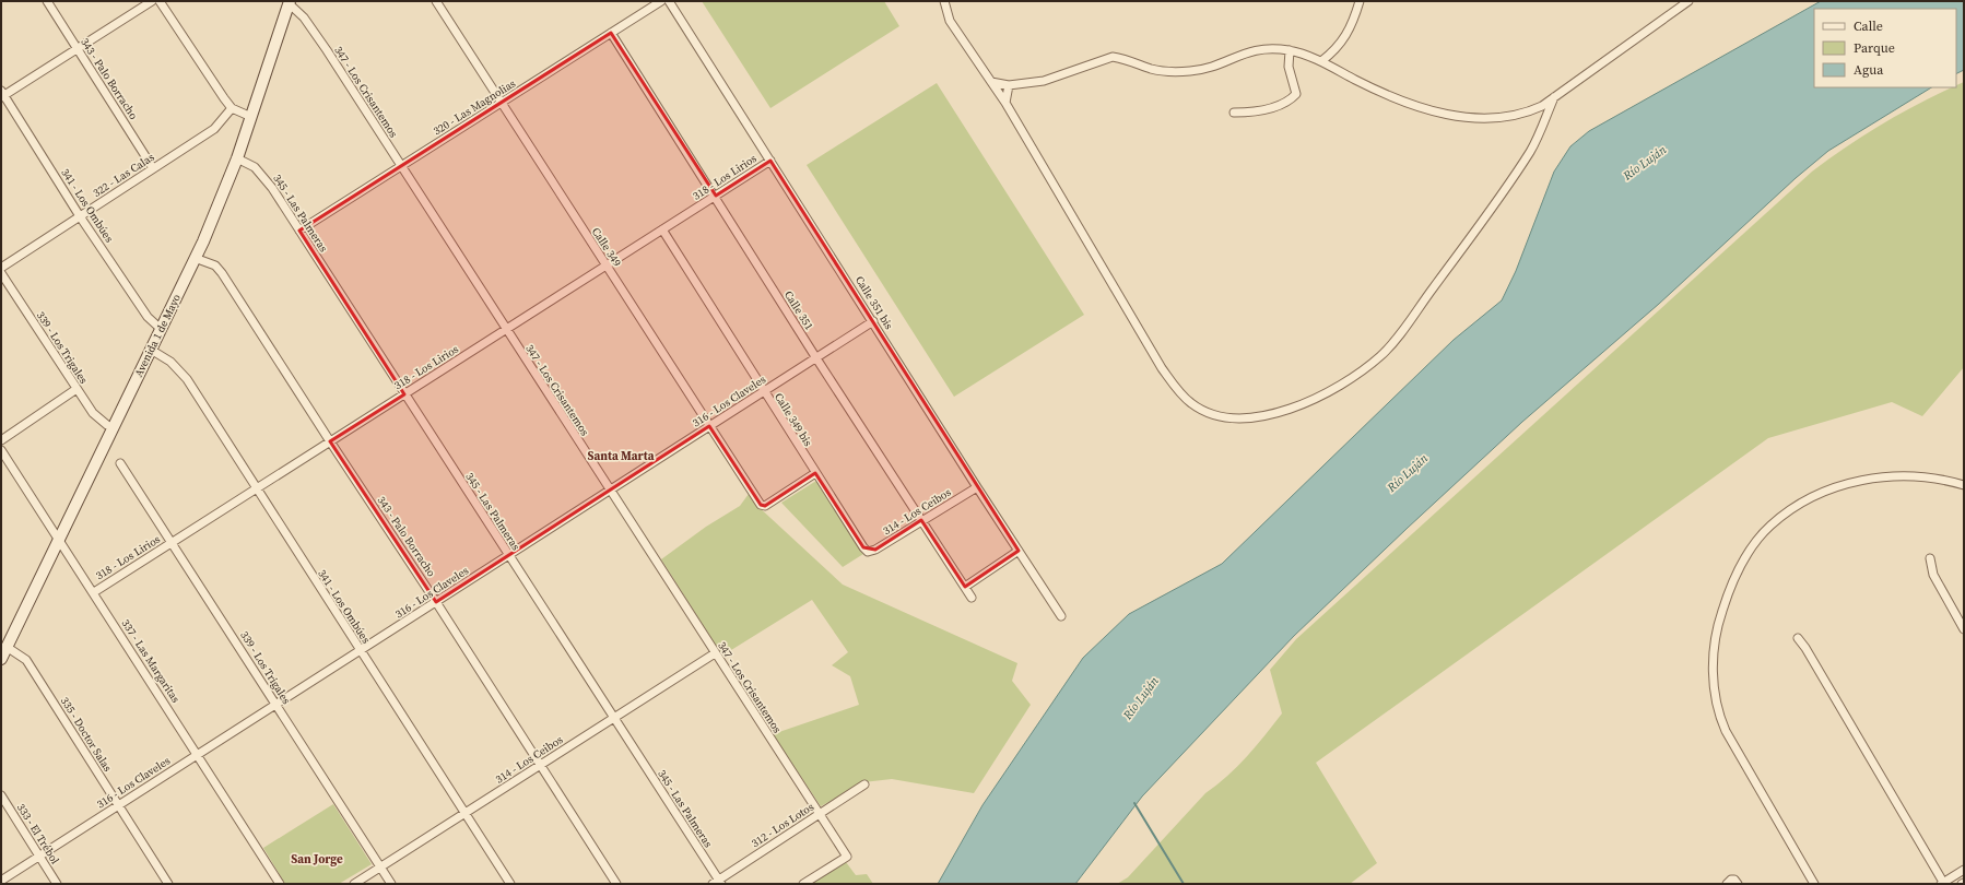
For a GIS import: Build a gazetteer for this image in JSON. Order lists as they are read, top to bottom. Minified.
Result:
{"streets":{"main road":["Avenida 1 de Mayo"],"street":["343 - Palo Borracho","347 - Los Crisantemos","320 - Las Magnolias","322 - Las Calas","318 - Los Lirios","341 - Los Ombúes","345 - Las Palmeras","Calle 349","Calle 351 bis","Calle 351","339 - Los Trigales","316 - Los Claveles","Calle 349 bis","314 - Los Ceibos","337 - Las Margaritas","335 - Doctor Salas","312 - Los Lotos","333 - El Trébol"]},"crossings":[["343 - Palo Borracho","322 - Las Calas"],["343 - Palo Borracho","318 - Los Lirios"],["343 - Palo Borracho","Avenida 1 de Mayo"],["343 - Palo Borracho","316 - Los Claveles"],["343 - Palo Borracho","314 - Los Ceibos"],["347 - Los Crisantemos","320 - Las Magnolias"],["347 - Los Crisantemos","318 - Los Lirios"],["347 - Los Crisantemos","Avenida 1 de Mayo"],["347 - Los Crisantemos","316 - Los Claveles"],["347 - Los Crisantemos","314 - Los Ceibos"],["347 - Los Crisantemos","312 - Los Lotos"],["320 - Las Magnolias","345 - Las Palmeras"],["320 - Las Magnolias","Calle 349"],["320 - Las Magnolias","Calle 351"],["322 - Las Calas","341 - Los Ombúes"],["318 - Los Lirios","341 - Los Ombúes"],["318 - Los Lirios","345 - Las Palmeras"],["318 - Los Lirios","Calle 349"],["318 - Los Lirios","Calle 351 bis"],["318 - Los Lirios","Calle 351"],["318 - Los Lirios","339 - Los Trigales"],["318 - Los Lirios","Calle 349 bis"],["318 - Los Lirios","337 - Las Margaritas"],["341 - Los Ombúes","Avenida 1 de Mayo"],["341 - Los Ombúes","316 - Los Claveles"],["341 - Los Ombúes","314 - Los Ceibos"],["345 - Las Palmeras","Avenida 1 de Mayo"],["345 - Las Palmeras","316 - Los Claveles"],["345 - Las Palmeras","314 - Los Ceibos"],["345 - Las Palmeras","312 - Los Lotos"],["Calle 349","316 - Los Claveles"],["Calle 349","Calle 349 bis"],["Calle 351 bis","316 - Los Claveles"],["Calle 351 bis","314 - Los Ceibos"],["Calle 351","316 - Los Claveles"],["Calle 351","314 - Los Ceibos"],["Avenida 1 de Mayo","339 - Los Trigales"],["Avenida 1 de Mayo","337 - Las Margaritas"],["Avenida 1 de Mayo","335 - Doctor Salas"],["339 - Los Trigales","316 - Los Claveles"],["339 - Los Trigales","314 - Los Ceibos"],["316 - Los Claveles","Calle 349 bis"],["316 - Los Claveles","337 - Las Margaritas"],["316 - Los Claveles","335 - Doctor Salas"],["316 - Los Claveles","333 - El Trébol"],["Calle 349 bis","314 - Los Ceibos"]],"districts":["Santa Marta","San Jorge"],"water":["Río Luján"],"legend":["Calle","Parque","Agua"]}
